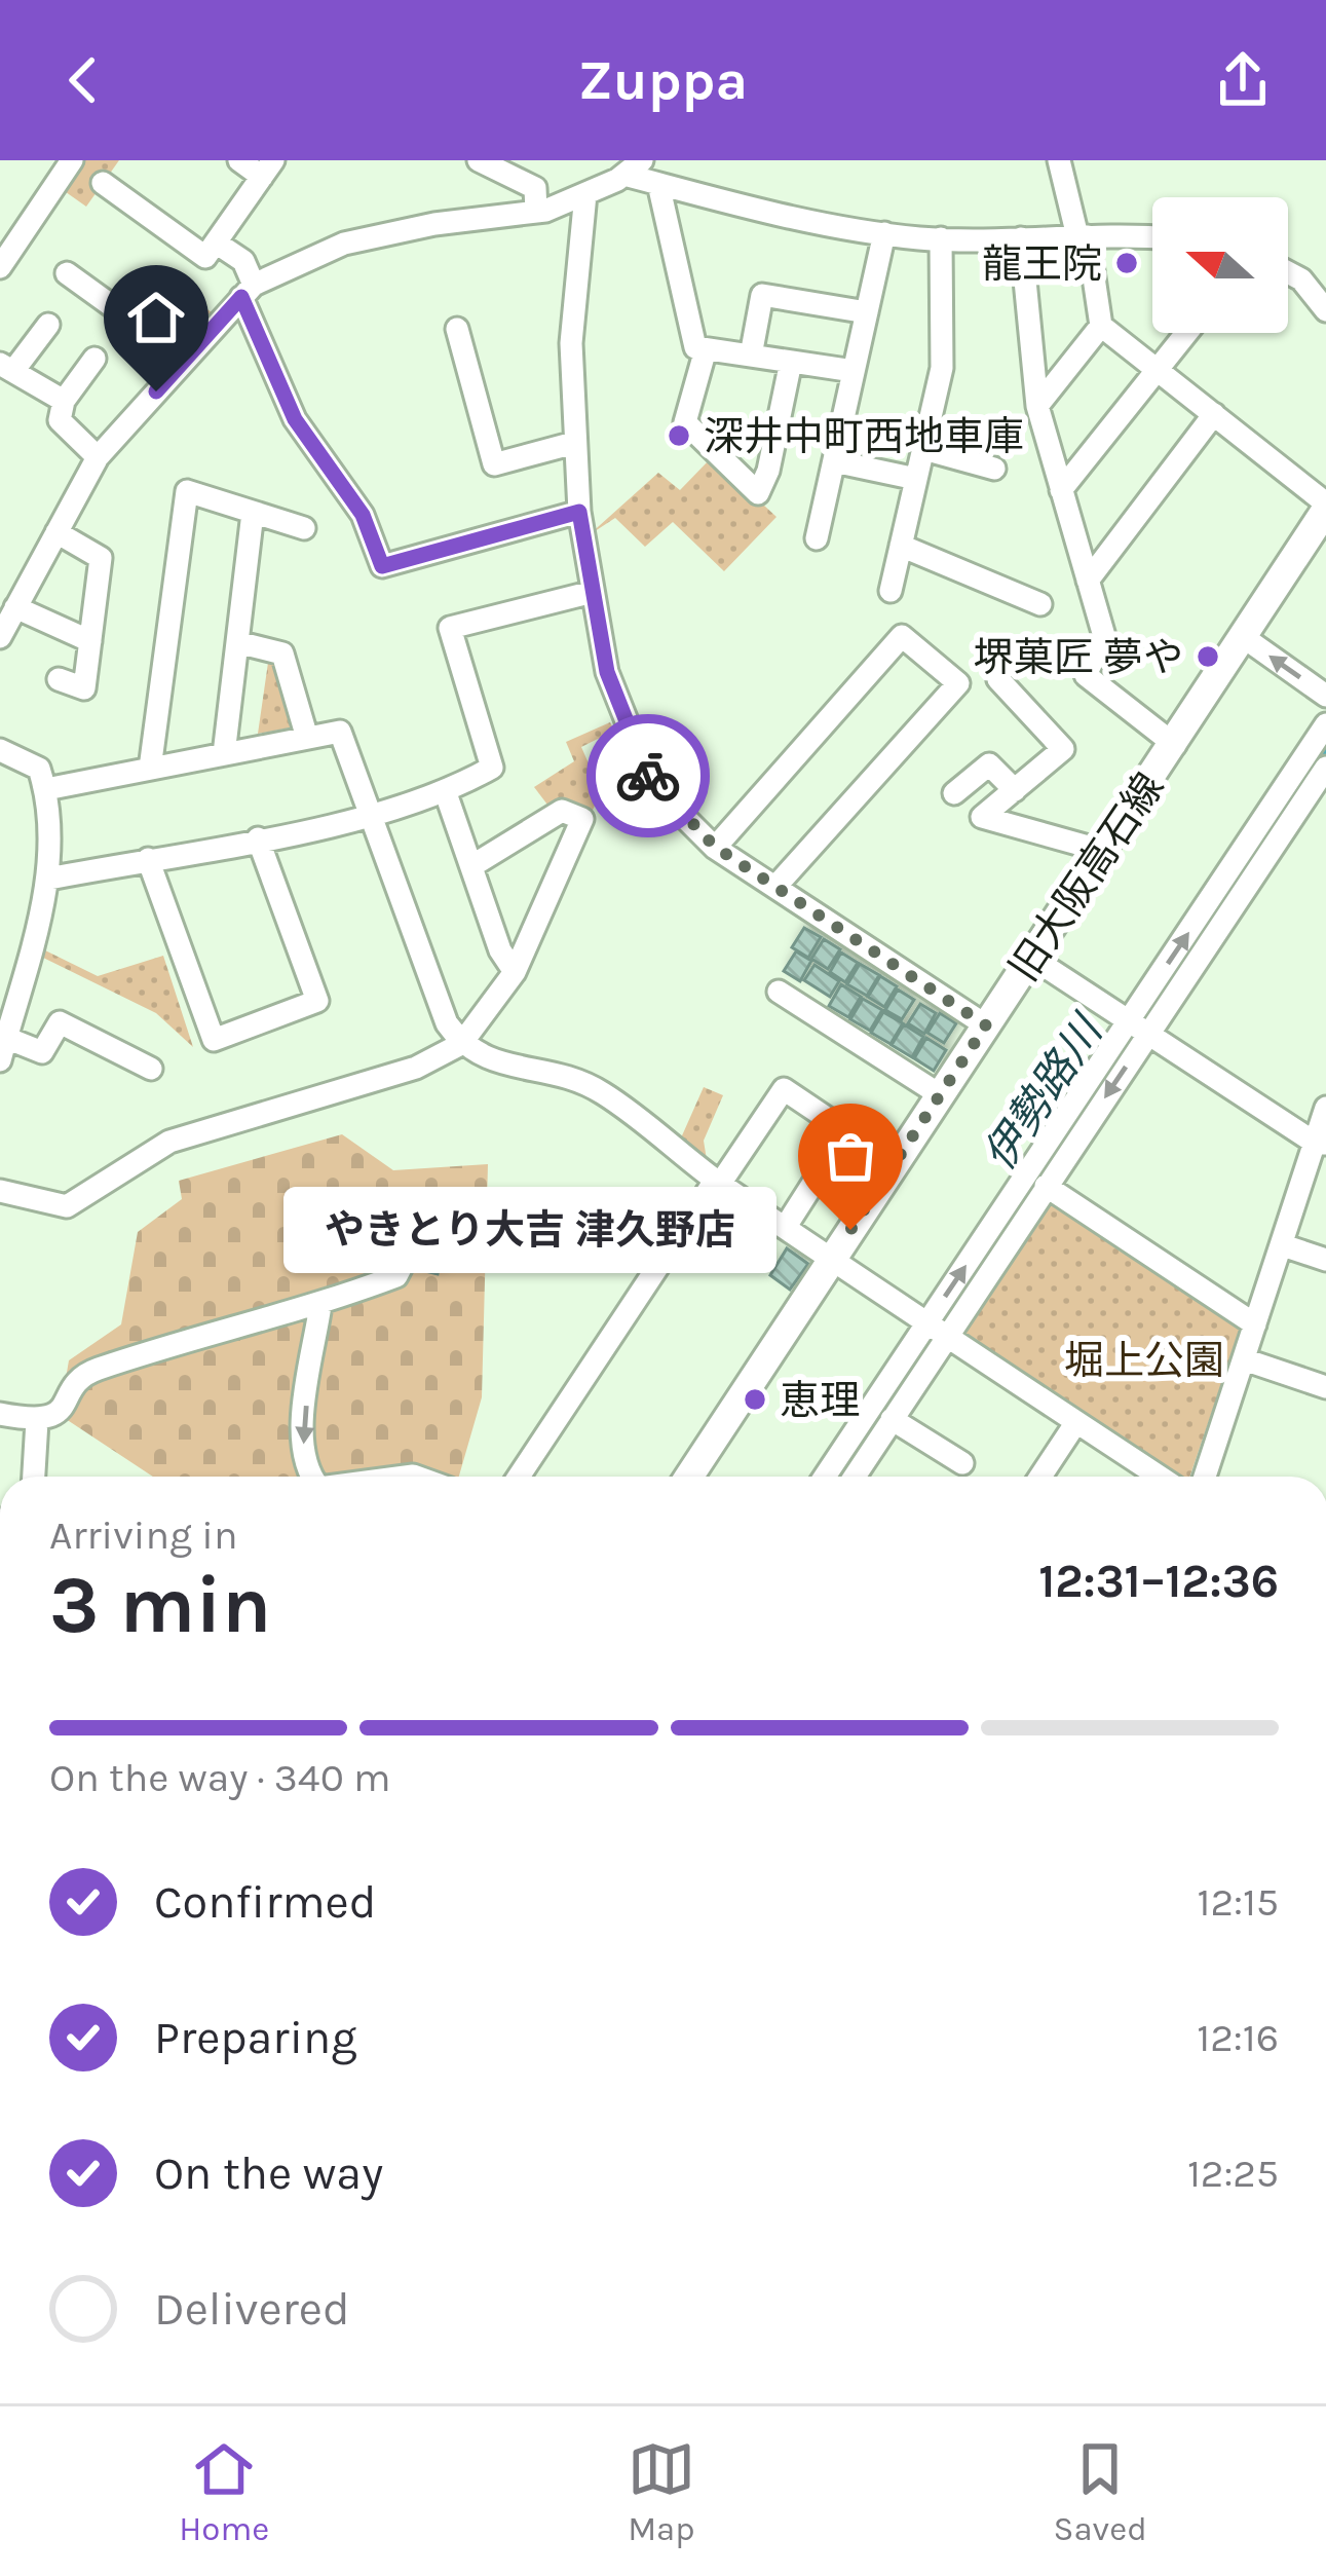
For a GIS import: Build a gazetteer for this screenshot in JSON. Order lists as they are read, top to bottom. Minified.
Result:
{"streets":{"main road":["旧大阪高石線"]},"water":["伊勢路川"],"parks":["堀上公園"],"places":["龍王院","深井中町西地車庫","堺菓匠 夢や","やきとり大吉 津久野店","恵理"],"north":"left","page":{"header":"Zuppa","bubble":"やきとり大吉 津久野店","heading":["3 min","Arriving in","12:31–12:36"],"bar":"On the way · 340 m","list":[["Confirmed","12:15"],["Preparing","12:16"],["On the way","12:25"],"Delivered"],"tabs":["Home","Map","Saved"]}}
